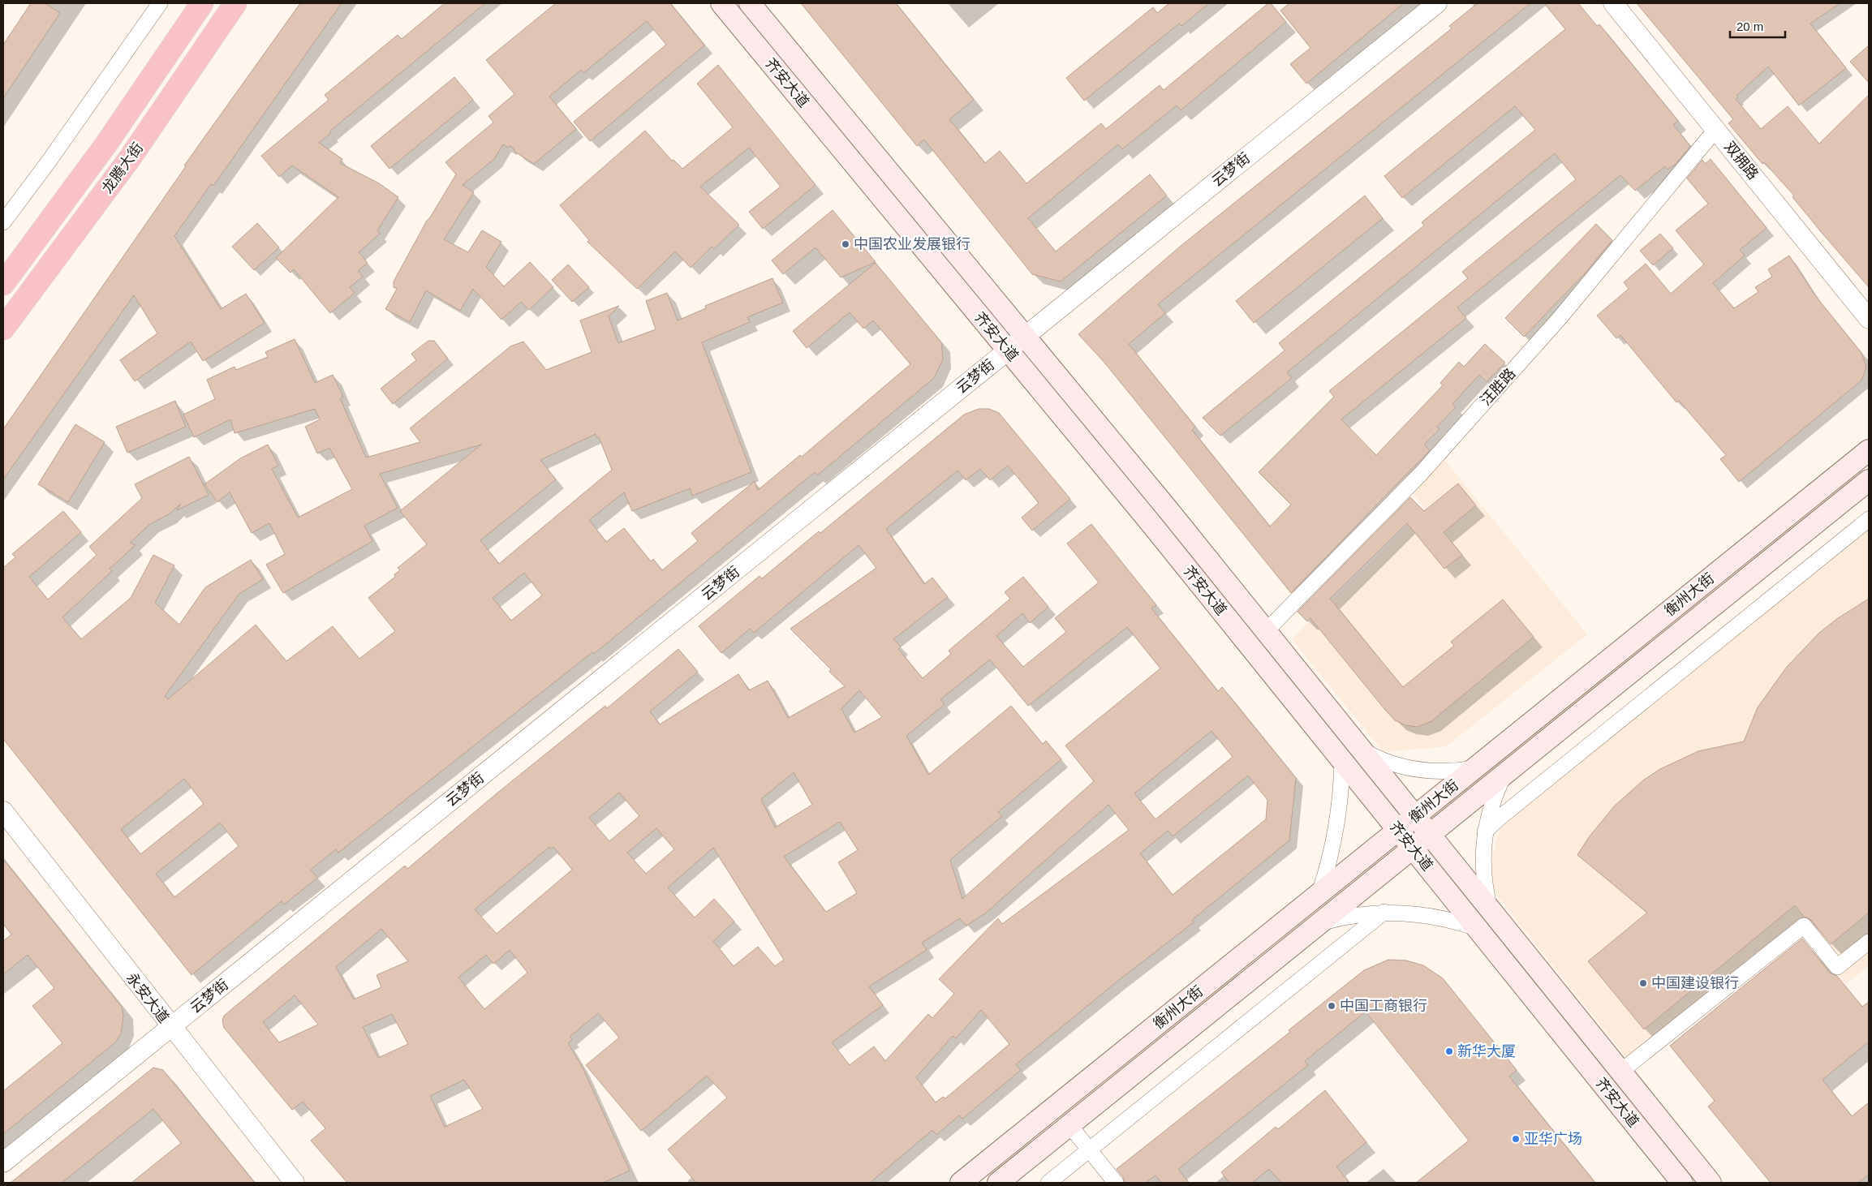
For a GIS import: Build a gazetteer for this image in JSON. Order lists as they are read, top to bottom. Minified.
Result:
{"streets":{"highway":["龙腾大街"],"main road":["齐安大道","衡州大街"],"street":["双拥路","云梦街","汪胜路","永安大道"]},"crossings":[["齐安大道","云梦街"],["齐安大道","汪胜路"],["齐安大道","衡州大街"],["双拥路","汪胜路"],["云梦街","永安大道"]],"places":["中国农业发展银行","中国建设银行","中国工商银行","新华大厦","亚华广场"],"scale_bar":"20 m"}
